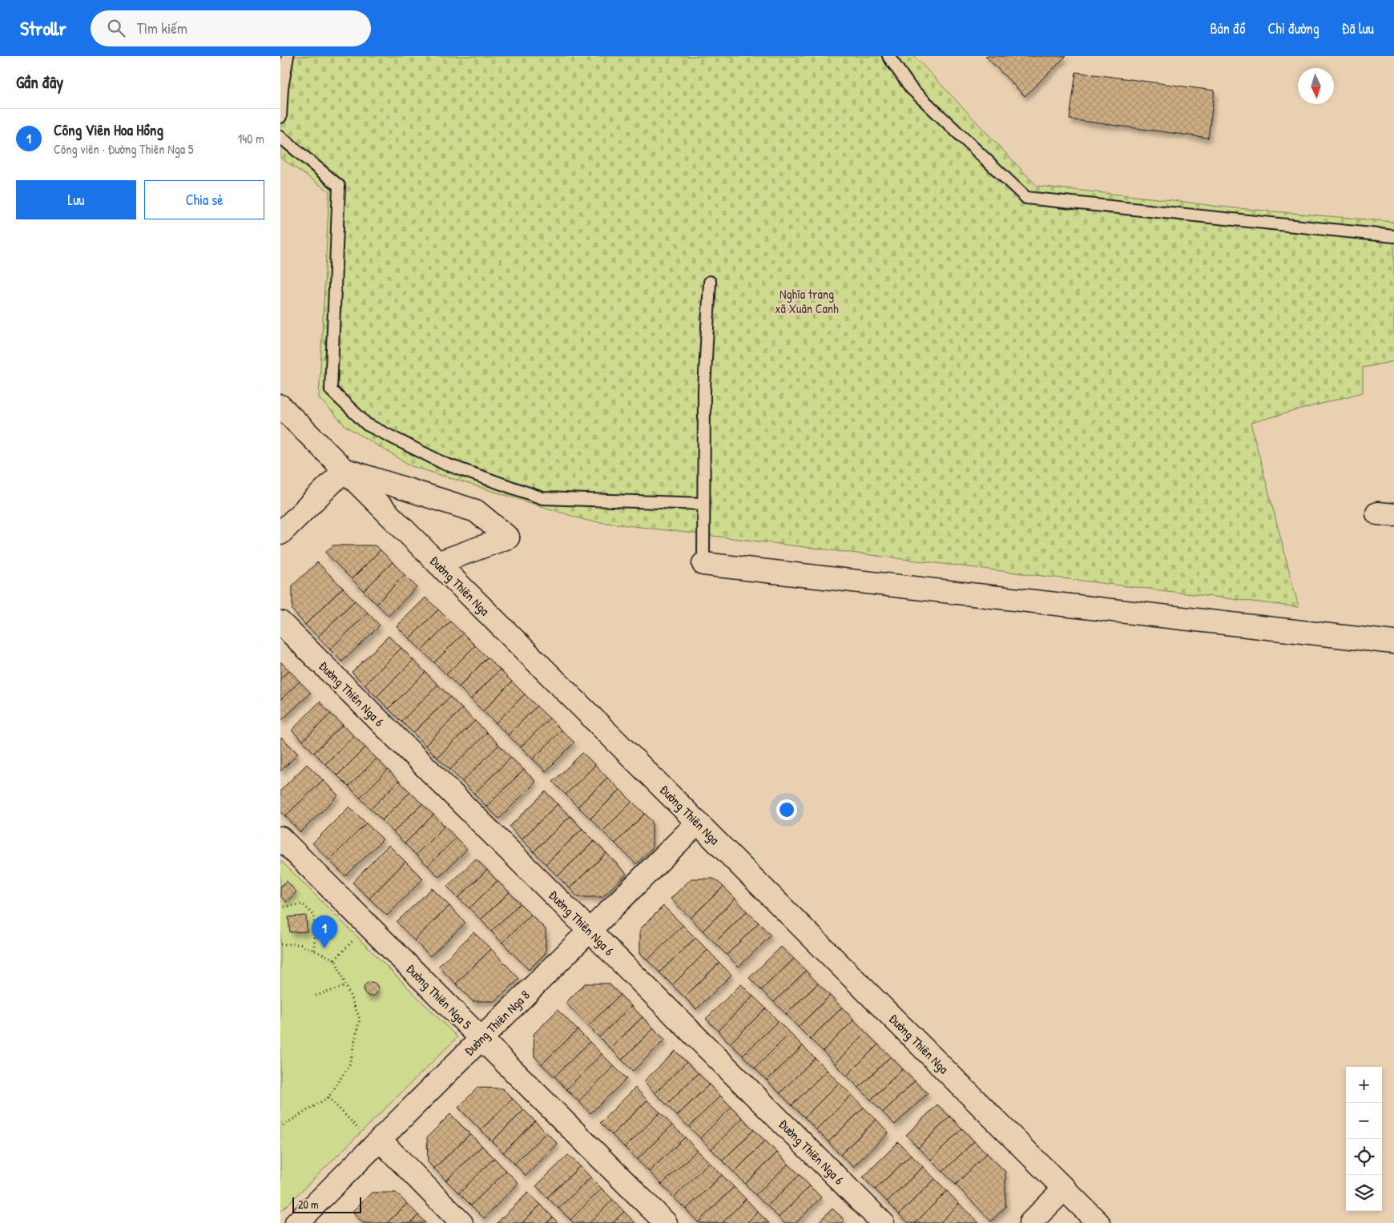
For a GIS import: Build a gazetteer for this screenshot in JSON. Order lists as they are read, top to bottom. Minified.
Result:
{"streets":{"street":["Đường Thiên Nga","Đường Thiên Nga 6","Đường Thiên Nga 5","Đường Thiên Nga 8"]},"crossings":[["Đường Thiên Nga","Đường Thiên Nga 8"],["Đường Thiên Nga 6","Đường Thiên Nga 8"],["Đường Thiên Nga 5","Đường Thiên Nga 8"]],"parks":["Nghĩa trang xã Xuân Canh"],"scale_bar":"20 m","north":"bottom","page":{"header":"Strollr","search":"Tìm kiếm","nav":["Bản đồ","Chỉ đường","Đã lưu"],"heading":"Gần đây","list":[{"mark":"1","name":"Công Viên Hoa Hồng","note":"Công viên · Đường Thiên Nga 5","value":"140 m"}],"buttons":["Lưu","Chia sẻ"],"pins":"1","map_buttons":["+","−"],"scale":"20 m"}}
